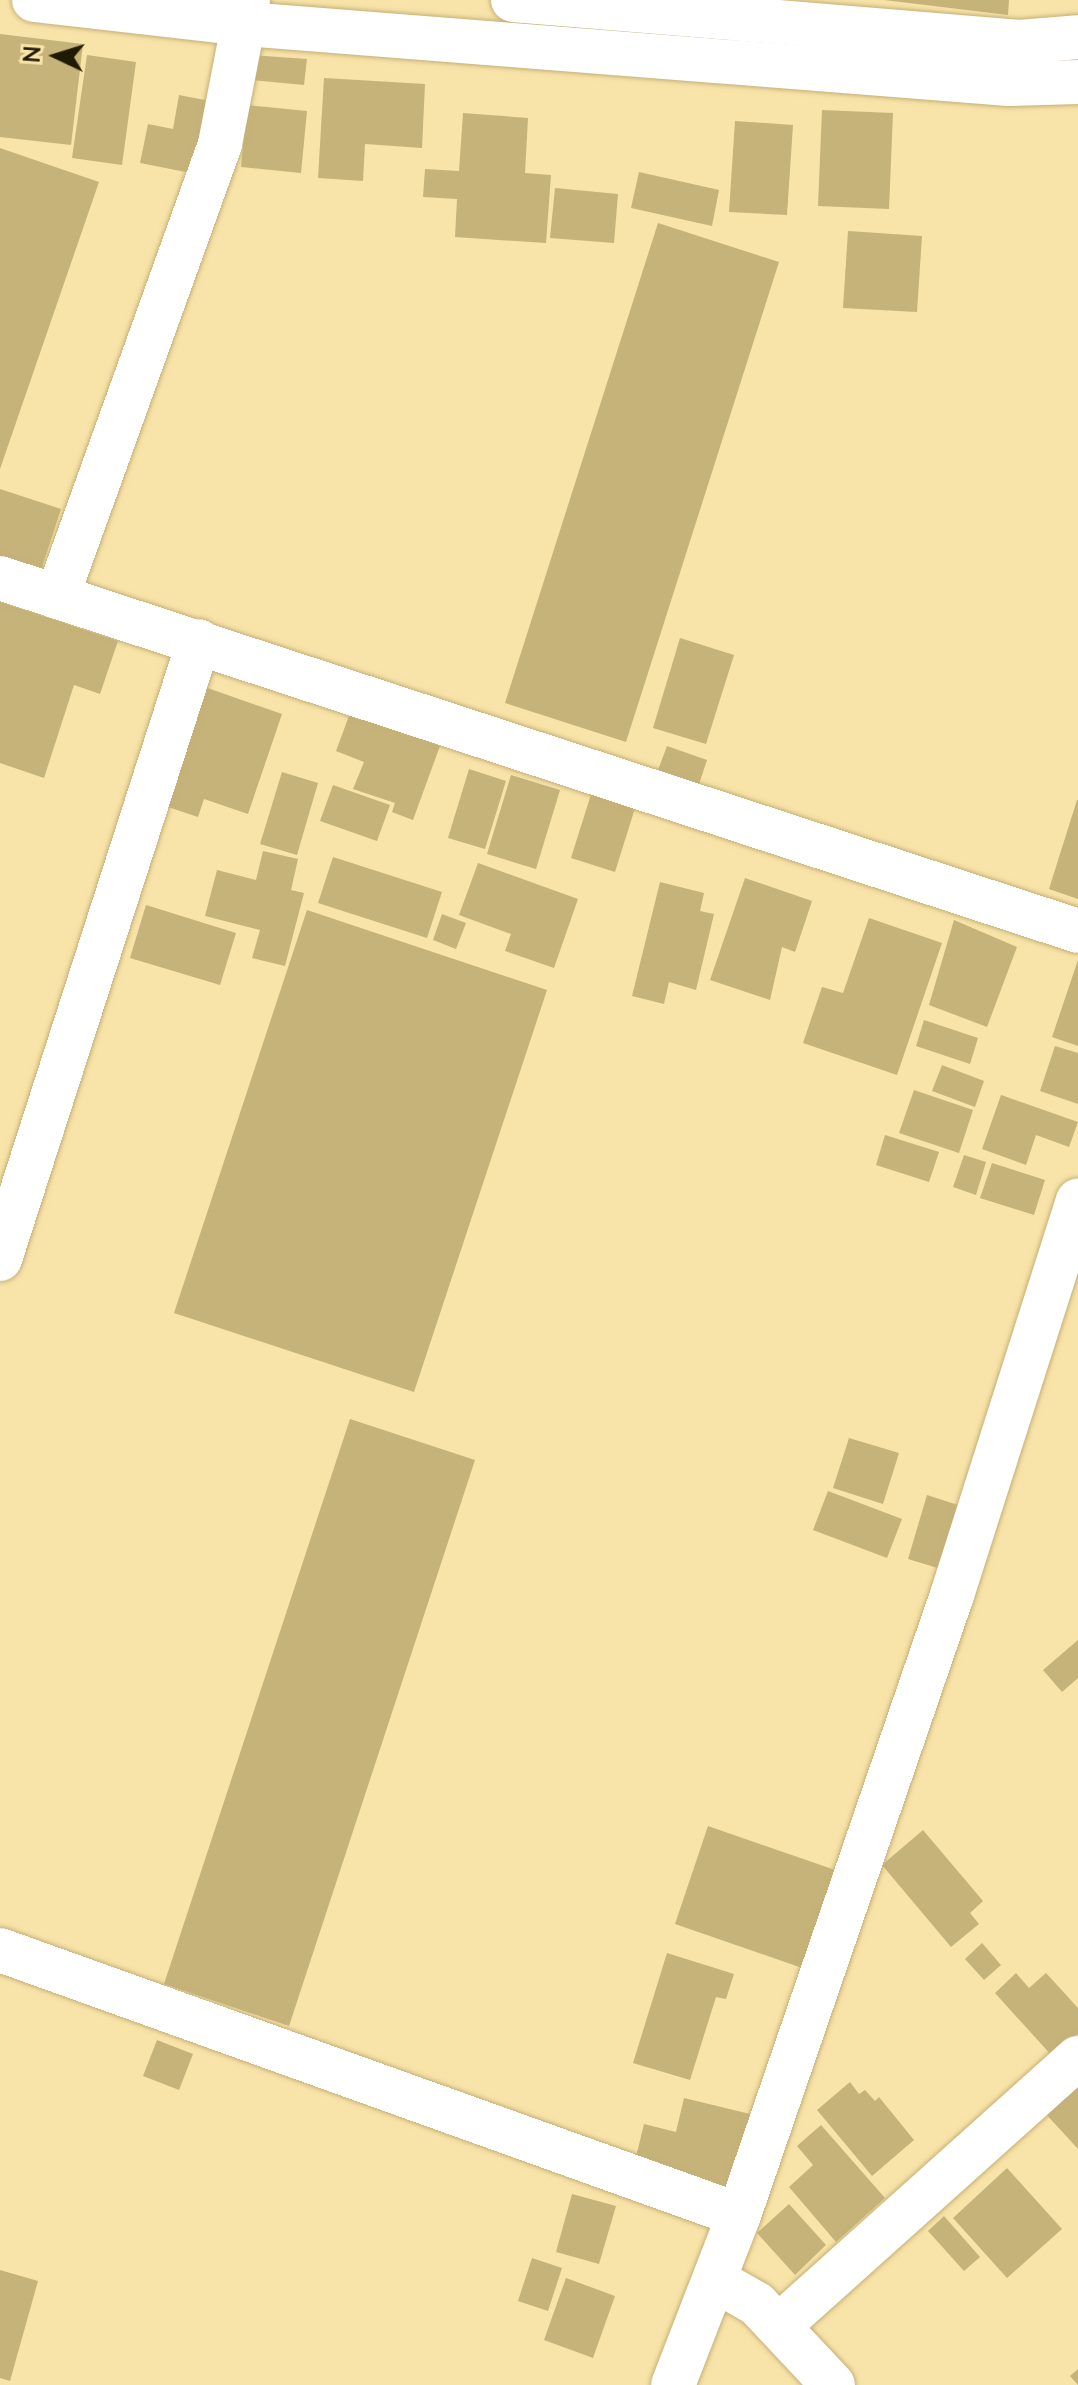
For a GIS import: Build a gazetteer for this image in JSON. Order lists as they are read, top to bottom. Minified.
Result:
{"north":"left"}
